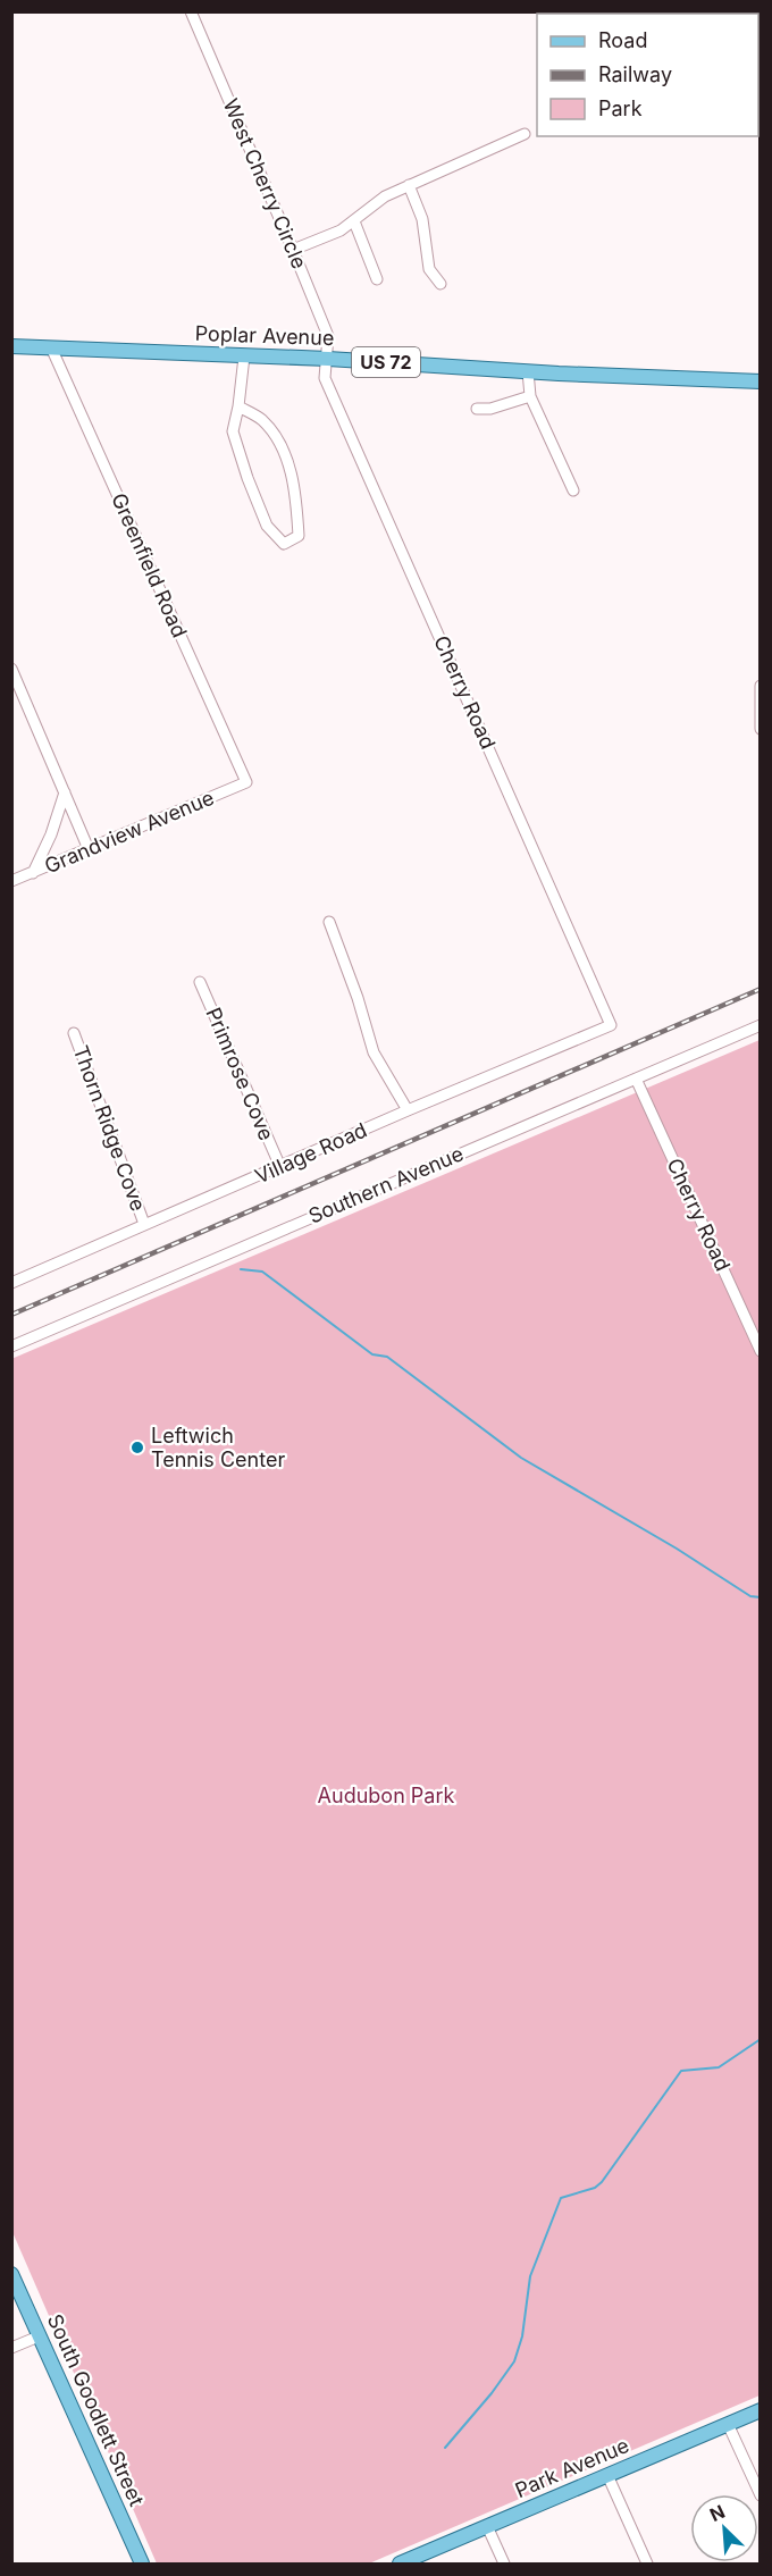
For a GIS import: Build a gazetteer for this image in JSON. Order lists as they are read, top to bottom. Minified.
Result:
{"streets":{"main road":["Poplar Avenue","US 72","South Goodlett Street","Park Avenue"],"street":["West Cherry Circle","Greenfield Road","Cherry Road","Grandview Avenue","Primrose Cove","Thorn Ridge Cove","Village Road","Southern Avenue"]},"crossings":[["West Cherry Circle","Poplar Avenue"],["West Cherry Circle","Cherry Road"],["Poplar Avenue","Greenfield Road"],["Poplar Avenue","Cherry Road"],["Greenfield Road","Grandview Avenue"],["Cherry Road","Village Road"],["Cherry Road","Southern Avenue"],["Primrose Cove","Village Road"],["Thorn Ridge Cove","Village Road"]],"parks":["Audubon Park"],"places":["Leftwich Tennis Center"],"legend":["Road","Railway","Park"],"north":"top left"}
